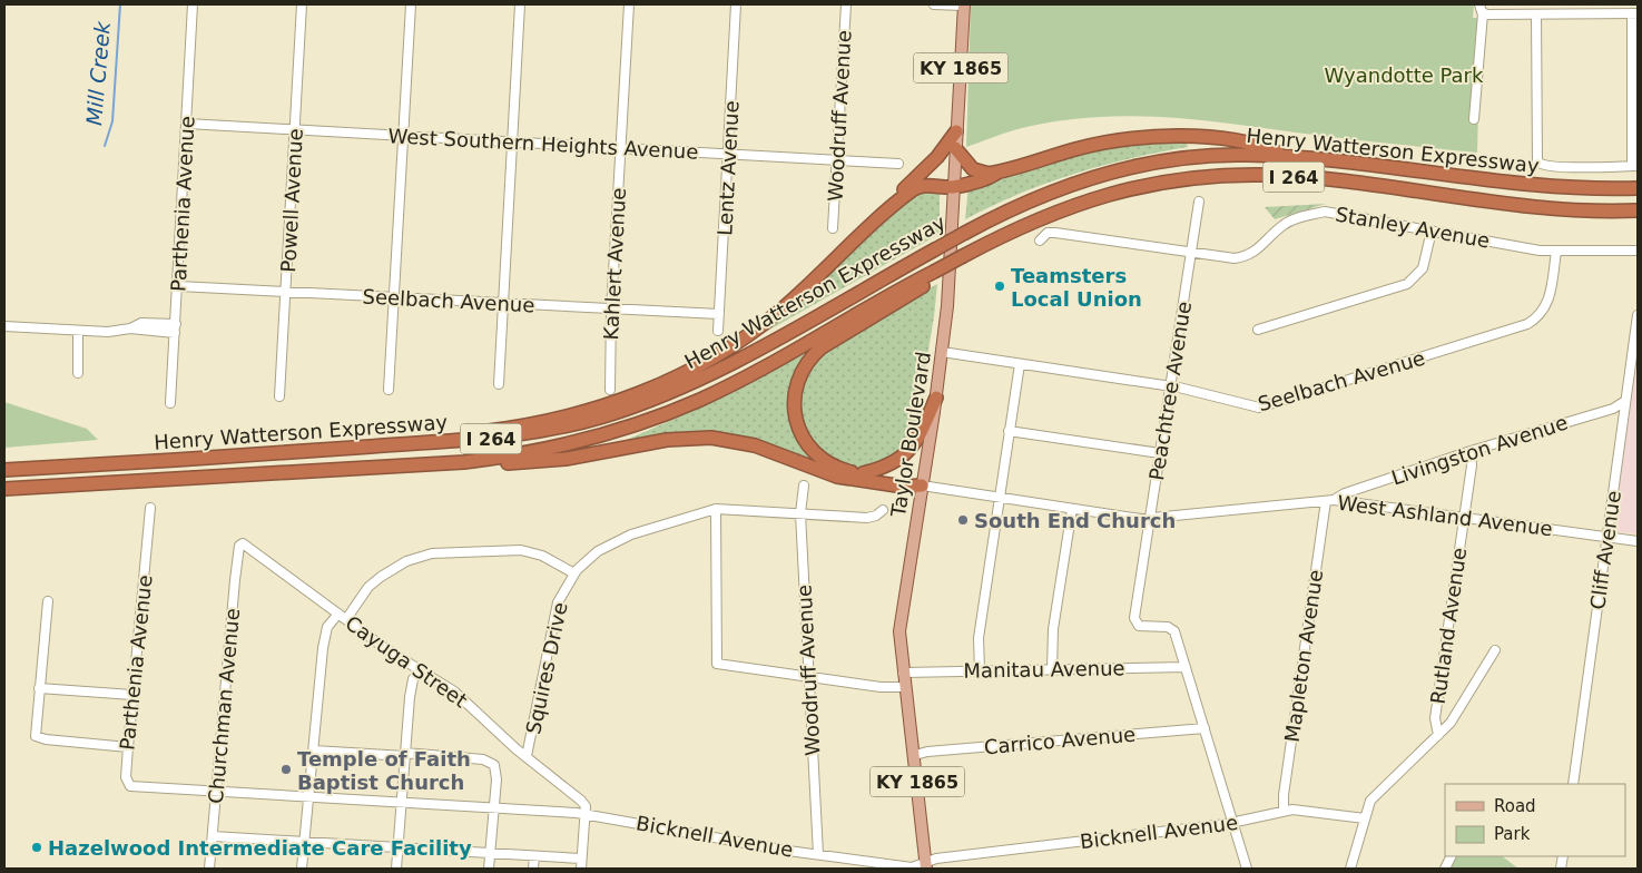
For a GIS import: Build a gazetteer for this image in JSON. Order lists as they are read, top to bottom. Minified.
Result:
{"streets":{"highway":["Henry Watterson Expressway","I 264"],"main road":["KY 1865","Taylor Boulevard"],"street":["Woodruff Avenue","West Southern Heights Avenue","Lentz Avenue","Powell Avenue","Parthenia Avenue","Stanley Avenue","Kahlert Avenue","Seelbach Avenue","Peachtree Avenue","Livingston Avenue","West Ashland Avenue","Cliff Avenue","Rutland Avenue","Mapleton Avenue","Cayuga Street","Squires Drive","Manitau Avenue","Churchman Avenue","Carrico Avenue","Bicknell Avenue"]},"crossings":[["Woodruff Avenue","West Southern Heights Avenue"],["Woodruff Avenue","Bicknell Avenue"],["West Southern Heights Avenue","Lentz Avenue"],["West Southern Heights Avenue","Powell Avenue"],["West Southern Heights Avenue","Parthenia Avenue"],["West Southern Heights Avenue","Kahlert Avenue"],["Lentz Avenue","Seelbach Avenue"],["Powell Avenue","Seelbach Avenue"],["Parthenia Avenue","Seelbach Avenue"],["Parthenia Avenue","Bicknell Avenue"],["Stanley Avenue","Seelbach Avenue"],["Stanley Avenue","Peachtree Avenue"],["Kahlert Avenue","Seelbach Avenue"],["Seelbach Avenue","Peachtree Avenue"],["Seelbach Avenue","Taylor Boulevard"],["Peachtree Avenue","West Ashland Avenue"],["Peachtree Avenue","Manitau Avenue"],["Peachtree Avenue","Carrico Avenue"],["Peachtree Avenue","Bicknell Avenue"],["Taylor Boulevard","West Ashland Avenue"],["Taylor Boulevard","Manitau Avenue"],["Taylor Boulevard","Carrico Avenue"],["Taylor Boulevard","Bicknell Avenue"],["Livingston Avenue","West Ashland Avenue"],["Livingston Avenue","Cliff Avenue"],["Livingston Avenue","Rutland Avenue"],["Livingston Avenue","Mapleton Avenue"],["West Ashland Avenue","Cliff Avenue"],["West Ashland Avenue","Rutland Avenue"],["West Ashland Avenue","Mapleton Avenue"],["Mapleton Avenue","Bicknell Avenue"],["Cayuga Street","Squires Drive"],["Cayuga Street","Churchman Avenue"],["Cayuga Street","Bicknell Avenue"],["Churchman Avenue","Bicknell Avenue"]],"water":["Mill Creek"],"parks":["Wyandotte Park"],"places":["Teamsters Local Union","South End Church","Temple of Faith Baptist Church","Hazelwood Intermediate Care Facility"],"legend":["Road","Park"]}
